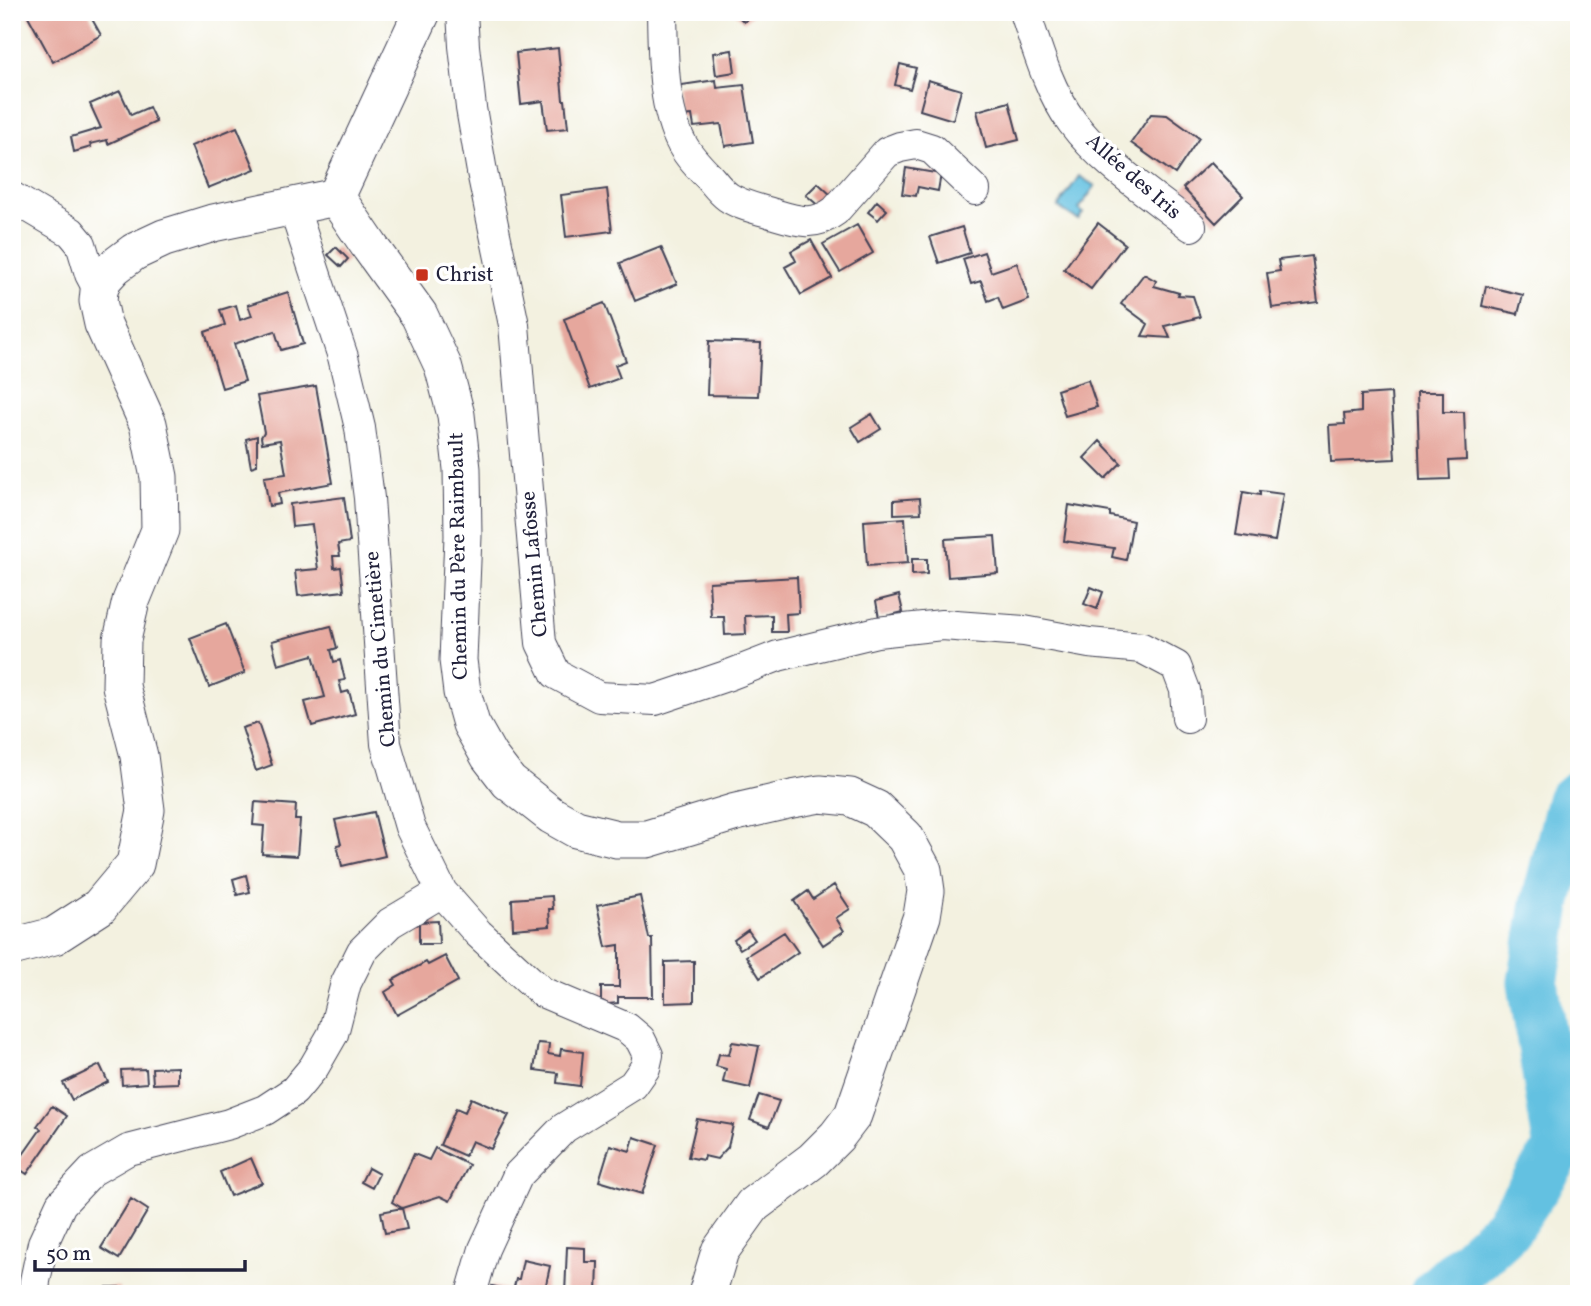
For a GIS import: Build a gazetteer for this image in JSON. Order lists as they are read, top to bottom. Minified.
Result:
{"streets":{"street":["Allée des Iris","Chemin du Père Raimbault","Chemin Lafosse","Chemin du Cimetière"]},"places":{"transit":["Christ"]},"scale_bar":"50 m"}
